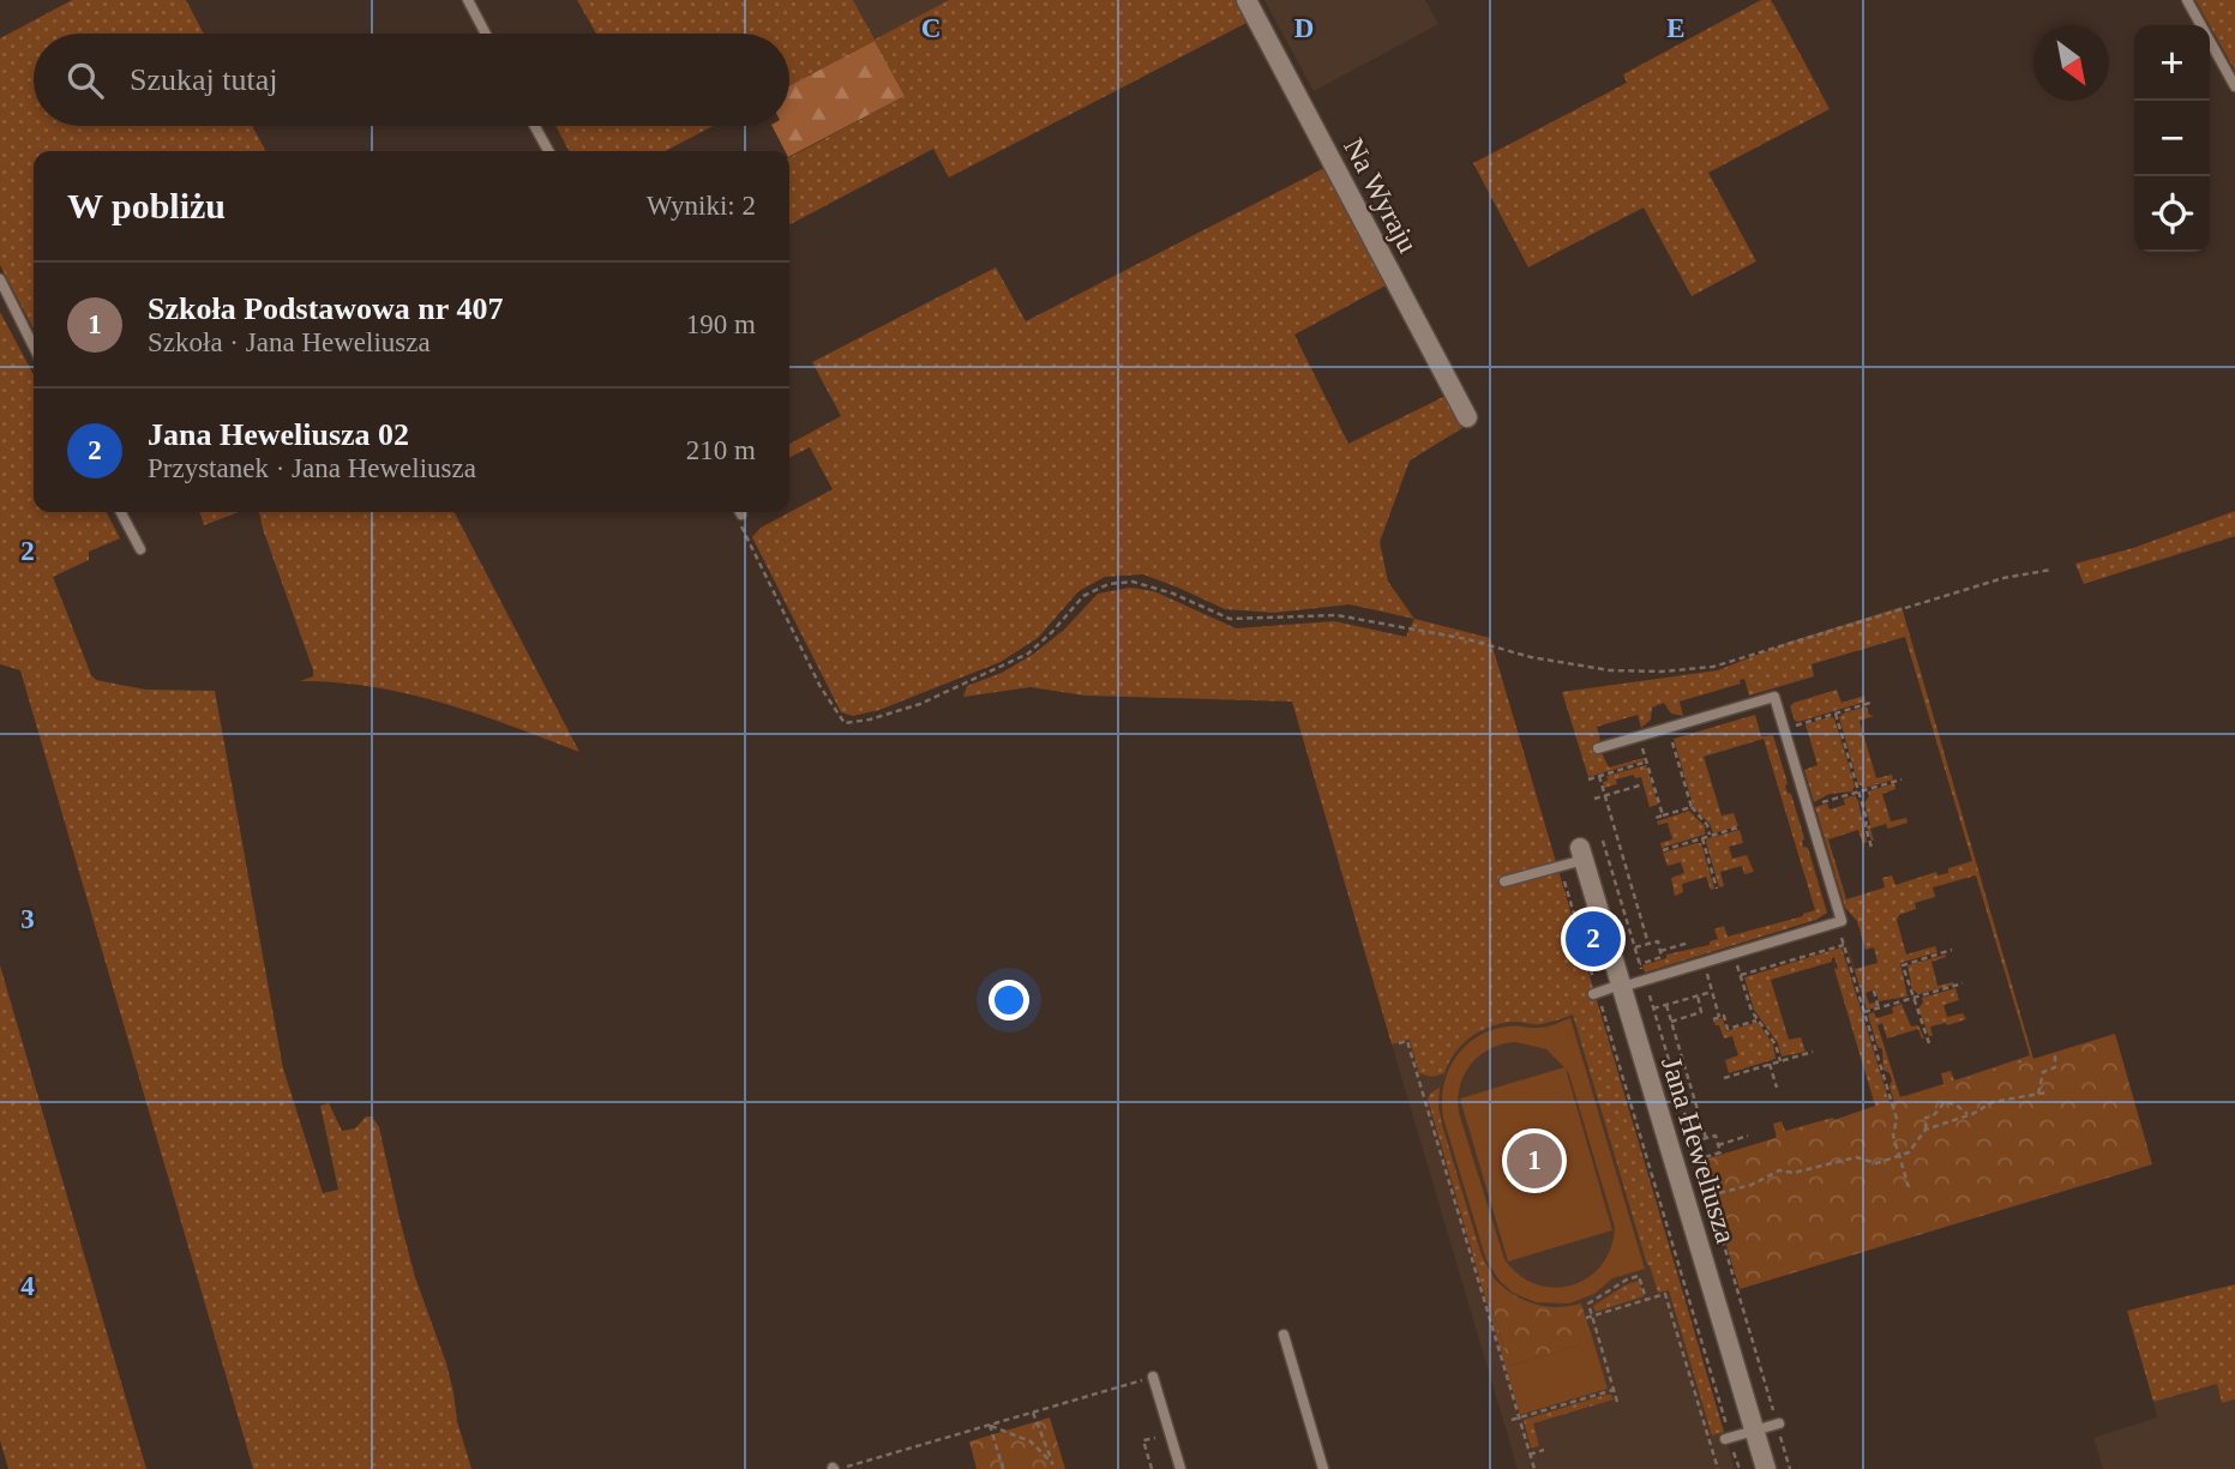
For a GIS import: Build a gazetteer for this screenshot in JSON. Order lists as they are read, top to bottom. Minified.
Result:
{"streets":{"street":["Na Wyraju","Jana Heweliusza"]},"north":"bottom right","page":{"map_buttons":["+","−"],"search":"Szukaj tutaj","heading":["W pobliżu","Wyniki: 2"],"list":[{"mark":"1","name":"Szkoła Podstawowa nr 407","note":"Szkoła · Jana Heweliusza","value":"190 m"},{"mark":"2","name":"Jana Heweliusza 02","note":"Przystanek · Jana Heweliusza","value":"210 m"}],"pins":["2","1"]},"grid":{"columns":["C","D","E"],"rows":["2","3","4"]}}
